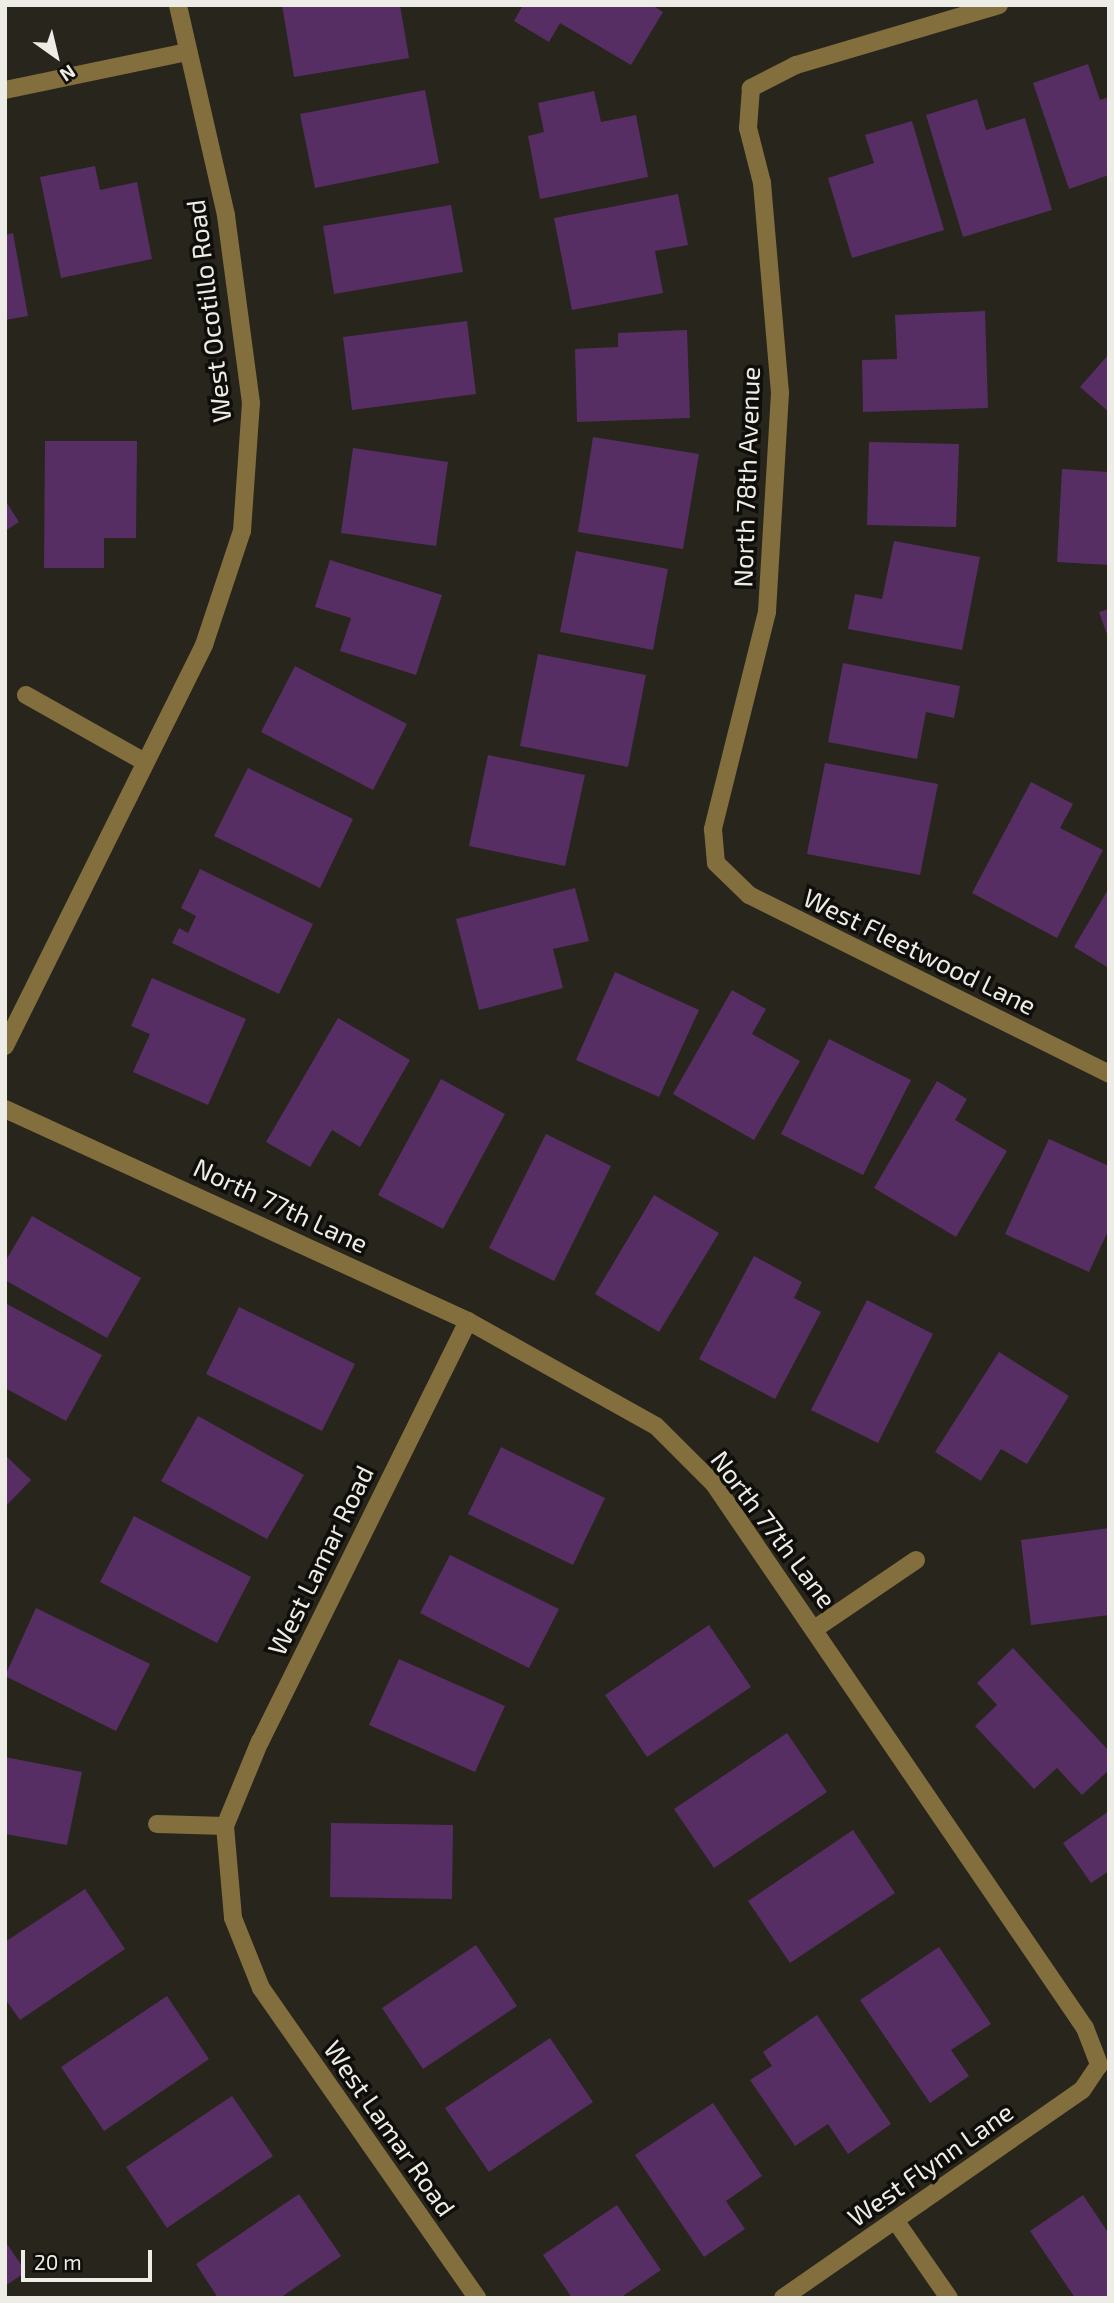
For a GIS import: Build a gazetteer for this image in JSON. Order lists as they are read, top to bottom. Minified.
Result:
{"streets":{"street":["West Ocotillo Road","North 78th Avenue","West Fleetwood Lane","North 77th Lane","West Lamar Road","West Flynn Lane"]},"crossings":[["North 78th Avenue","West Fleetwood Lane"],["North 77th Lane","West Lamar Road"],["North 77th Lane","West Flynn Lane"]],"scale_bar":"20 m","north":"bottom right"}
